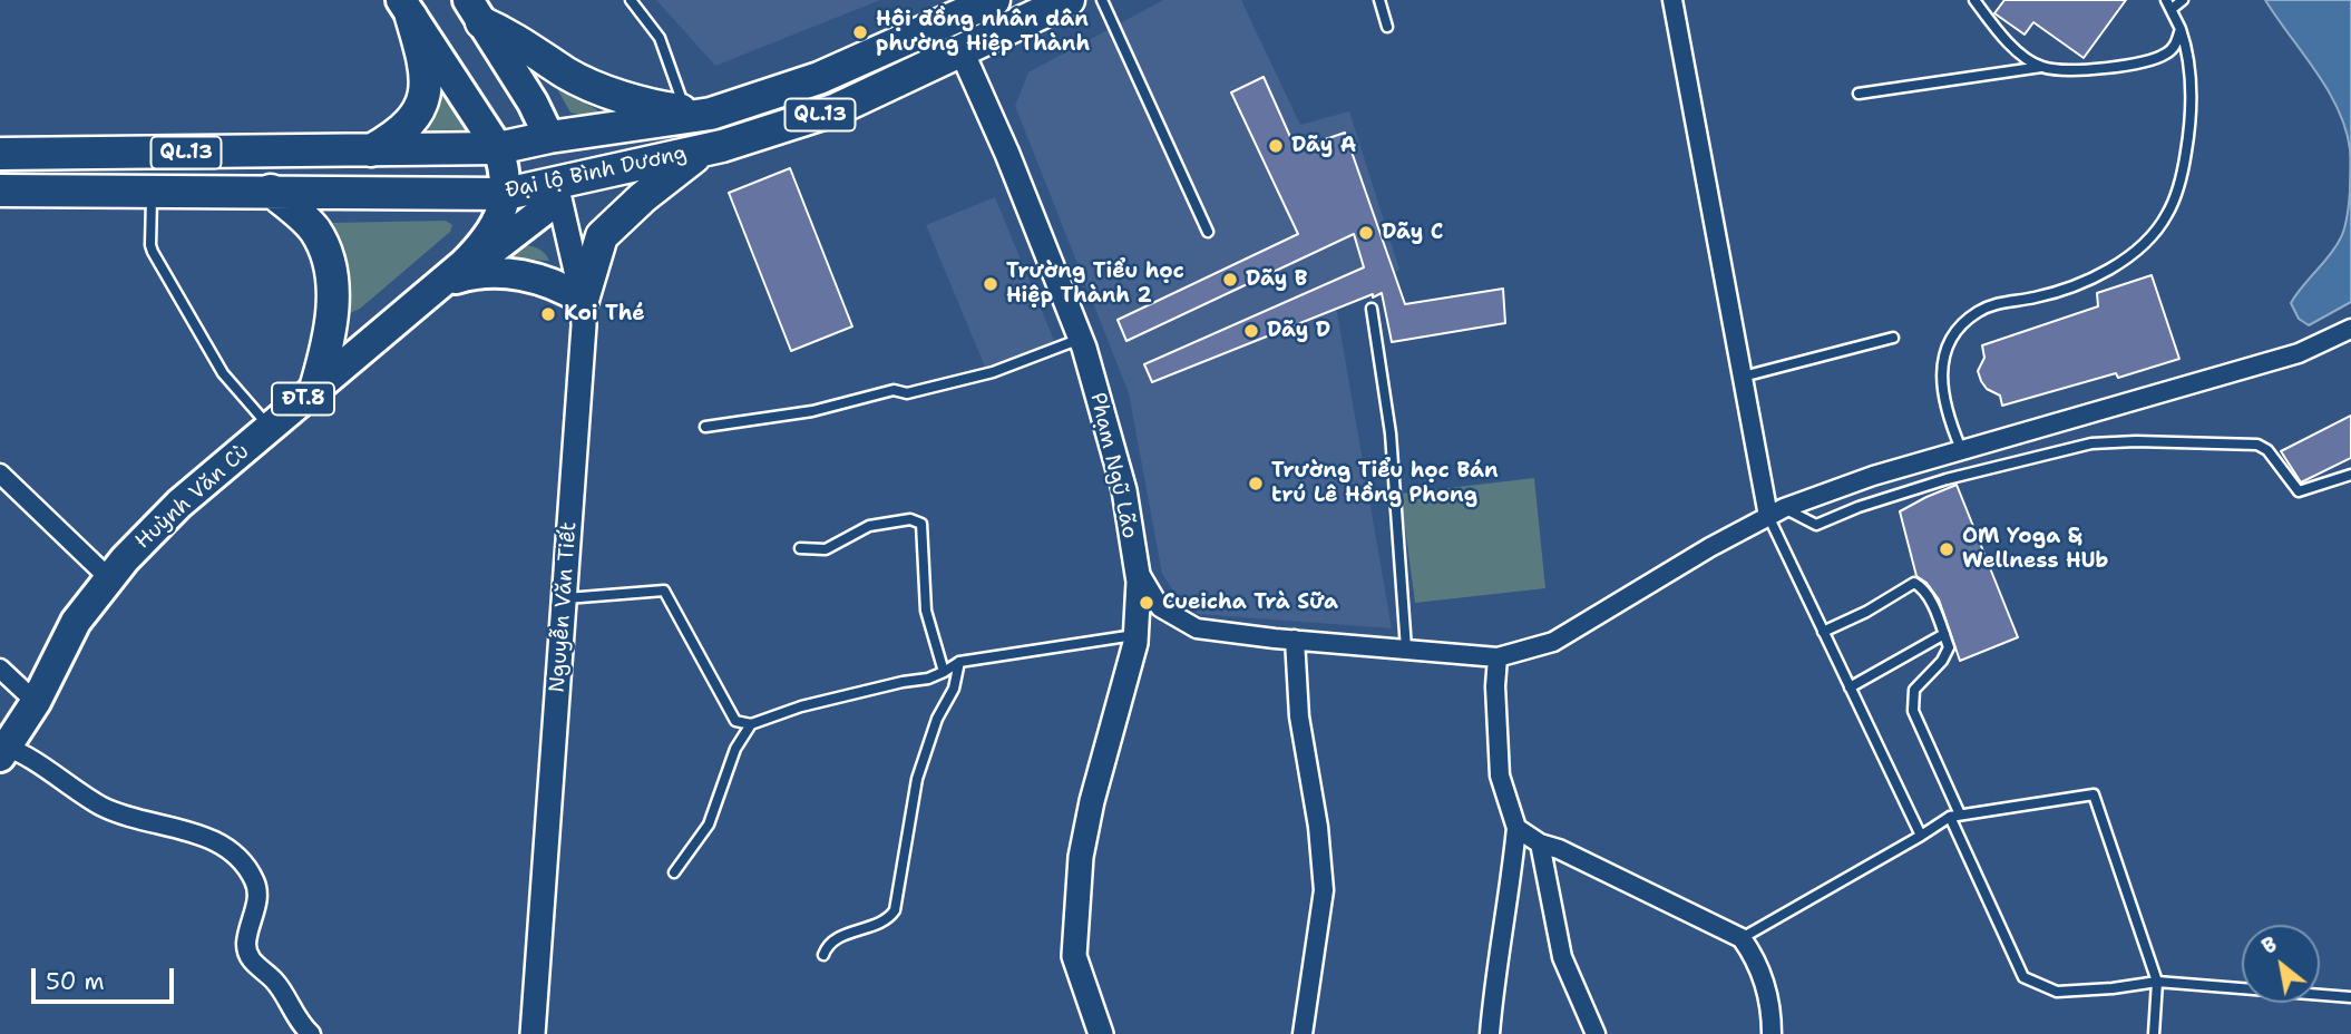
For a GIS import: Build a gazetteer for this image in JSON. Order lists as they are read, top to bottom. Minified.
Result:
{"streets":{"highway":["QL.13","Đại lộ Bình Dương"],"main road":["ĐT.8","Huỳnh Văn Cù"],"street":["Phạm Ngũ Lão","Nguyễn Văn Tiết"]},"crossings":[["Đại lộ Bình Dương","Phạm Ngũ Lão"],["Đại lộ Bình Dương","Huỳnh Văn Cù"],["Đại lộ Bình Dương","Nguyễn Văn Tiết"]],"places":["Hội đồng nhân dân phường Hiệp Thành","Dãy A","Dãy C","Dãy B","Trường Tiểu học Hiệp Thành 2","Koi Thé","Dãy D","Trường Tiểu học Bán trú Lê Hồng Phong","OM Yoga & Wellness HUb","Cueicha Trà Sữa"],"scale_bar":"50 m","north":"top left"}
